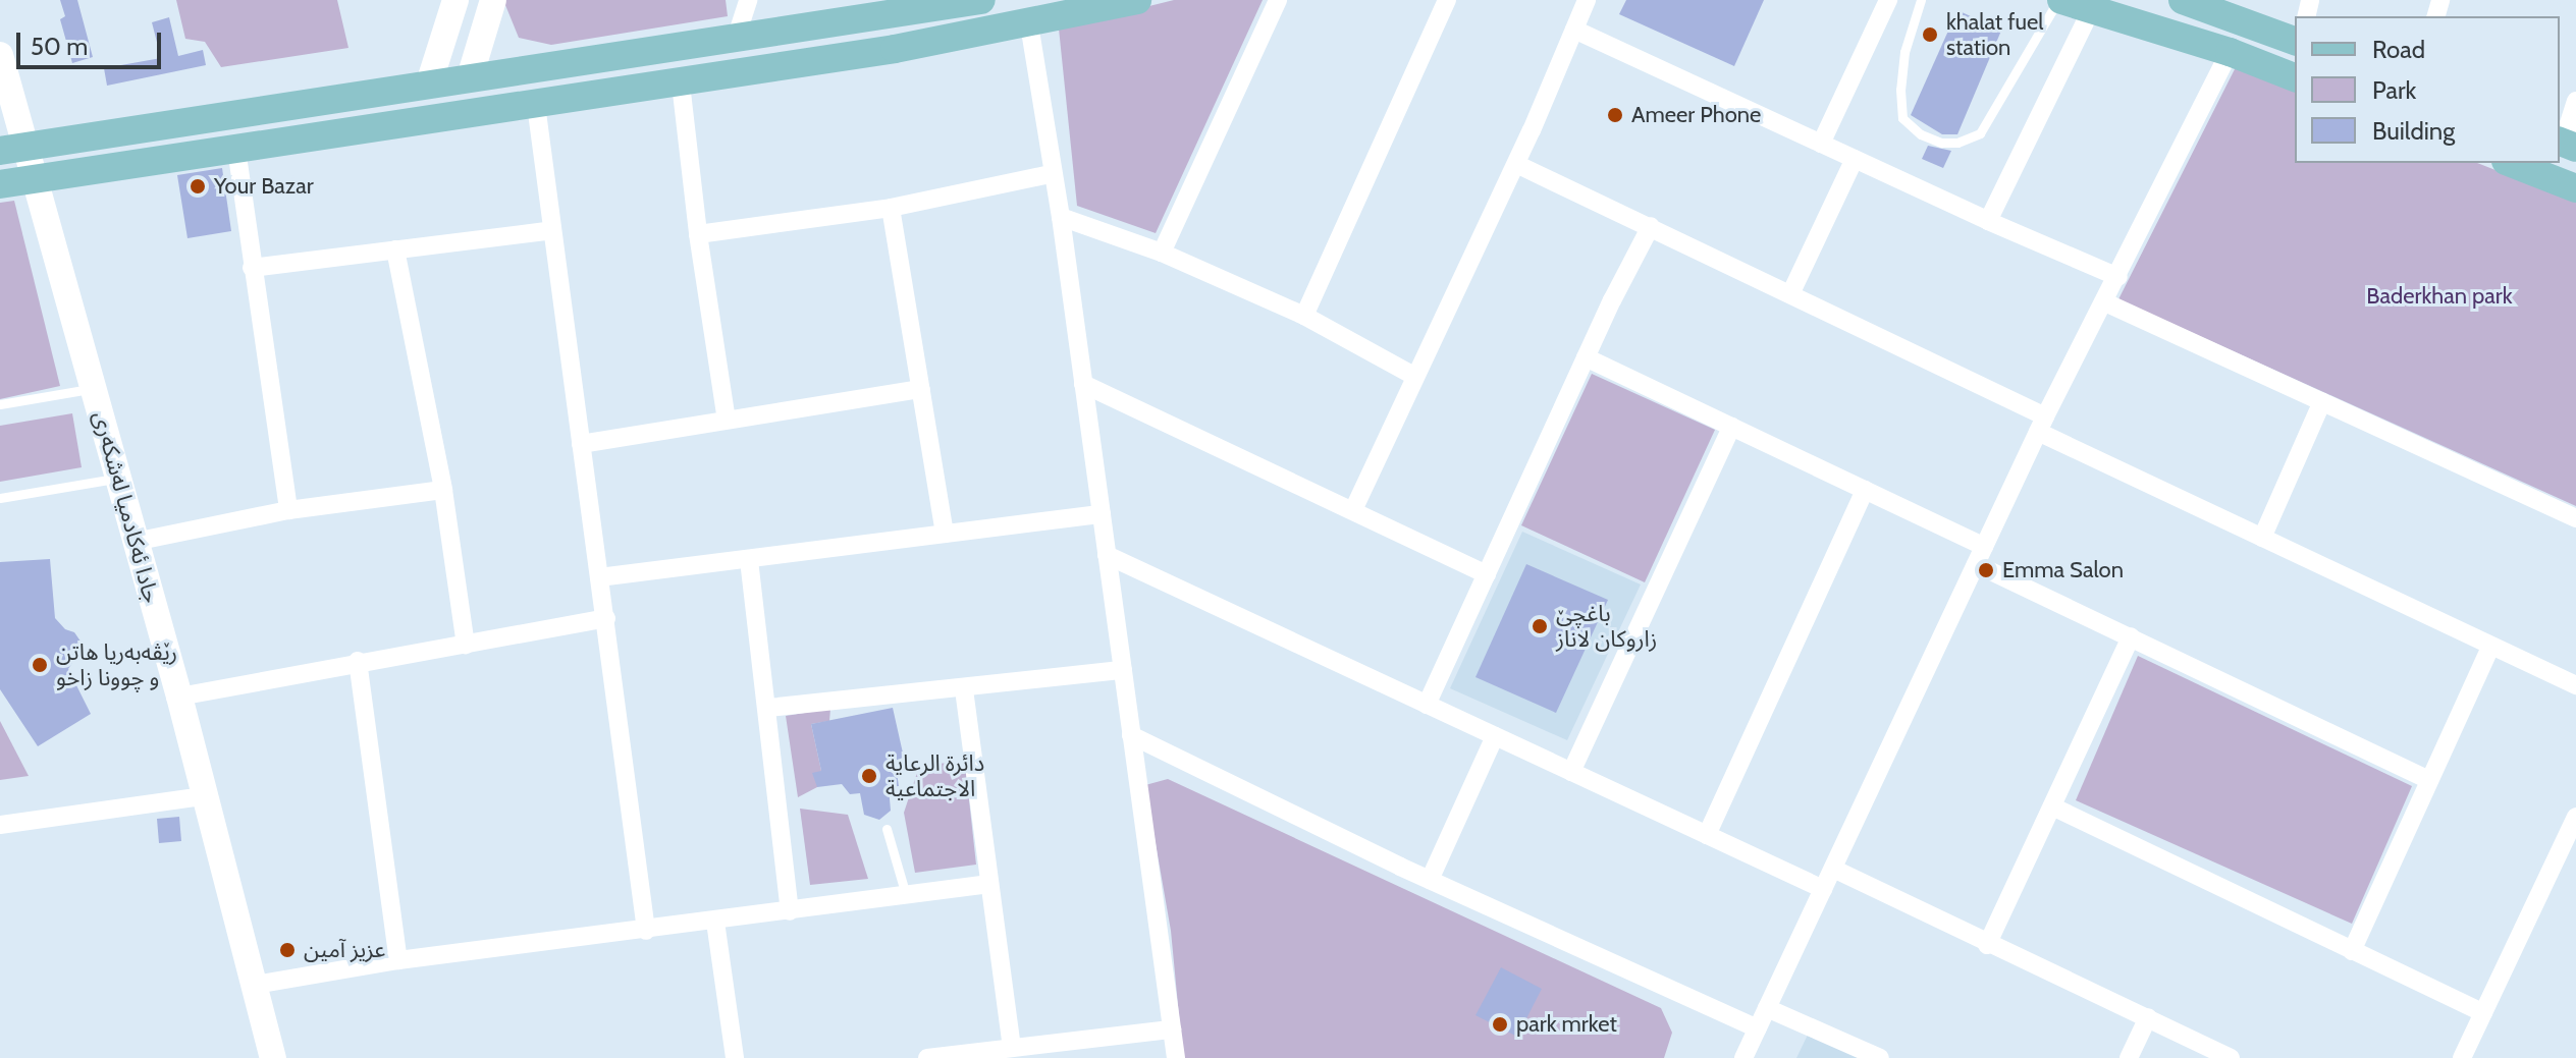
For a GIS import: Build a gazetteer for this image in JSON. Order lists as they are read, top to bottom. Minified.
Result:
{"streets":{"main road":["جادا ئه‌كادميا له‌شكه‌رى"]},"parks":["Baderkhan park"],"places":["khalat fuel station","Ameer Phone","Your Bazar","Emma Salon","باغچێ زاروكان لاناز","رێڤه‌به‌ريا هاتن و چوونا زاخو","دائرة الرعاية الاجتماعية","عزيز آمين","park mrket"],"legend":["Road","Park","Building"],"scale_bar":"50 m"}
